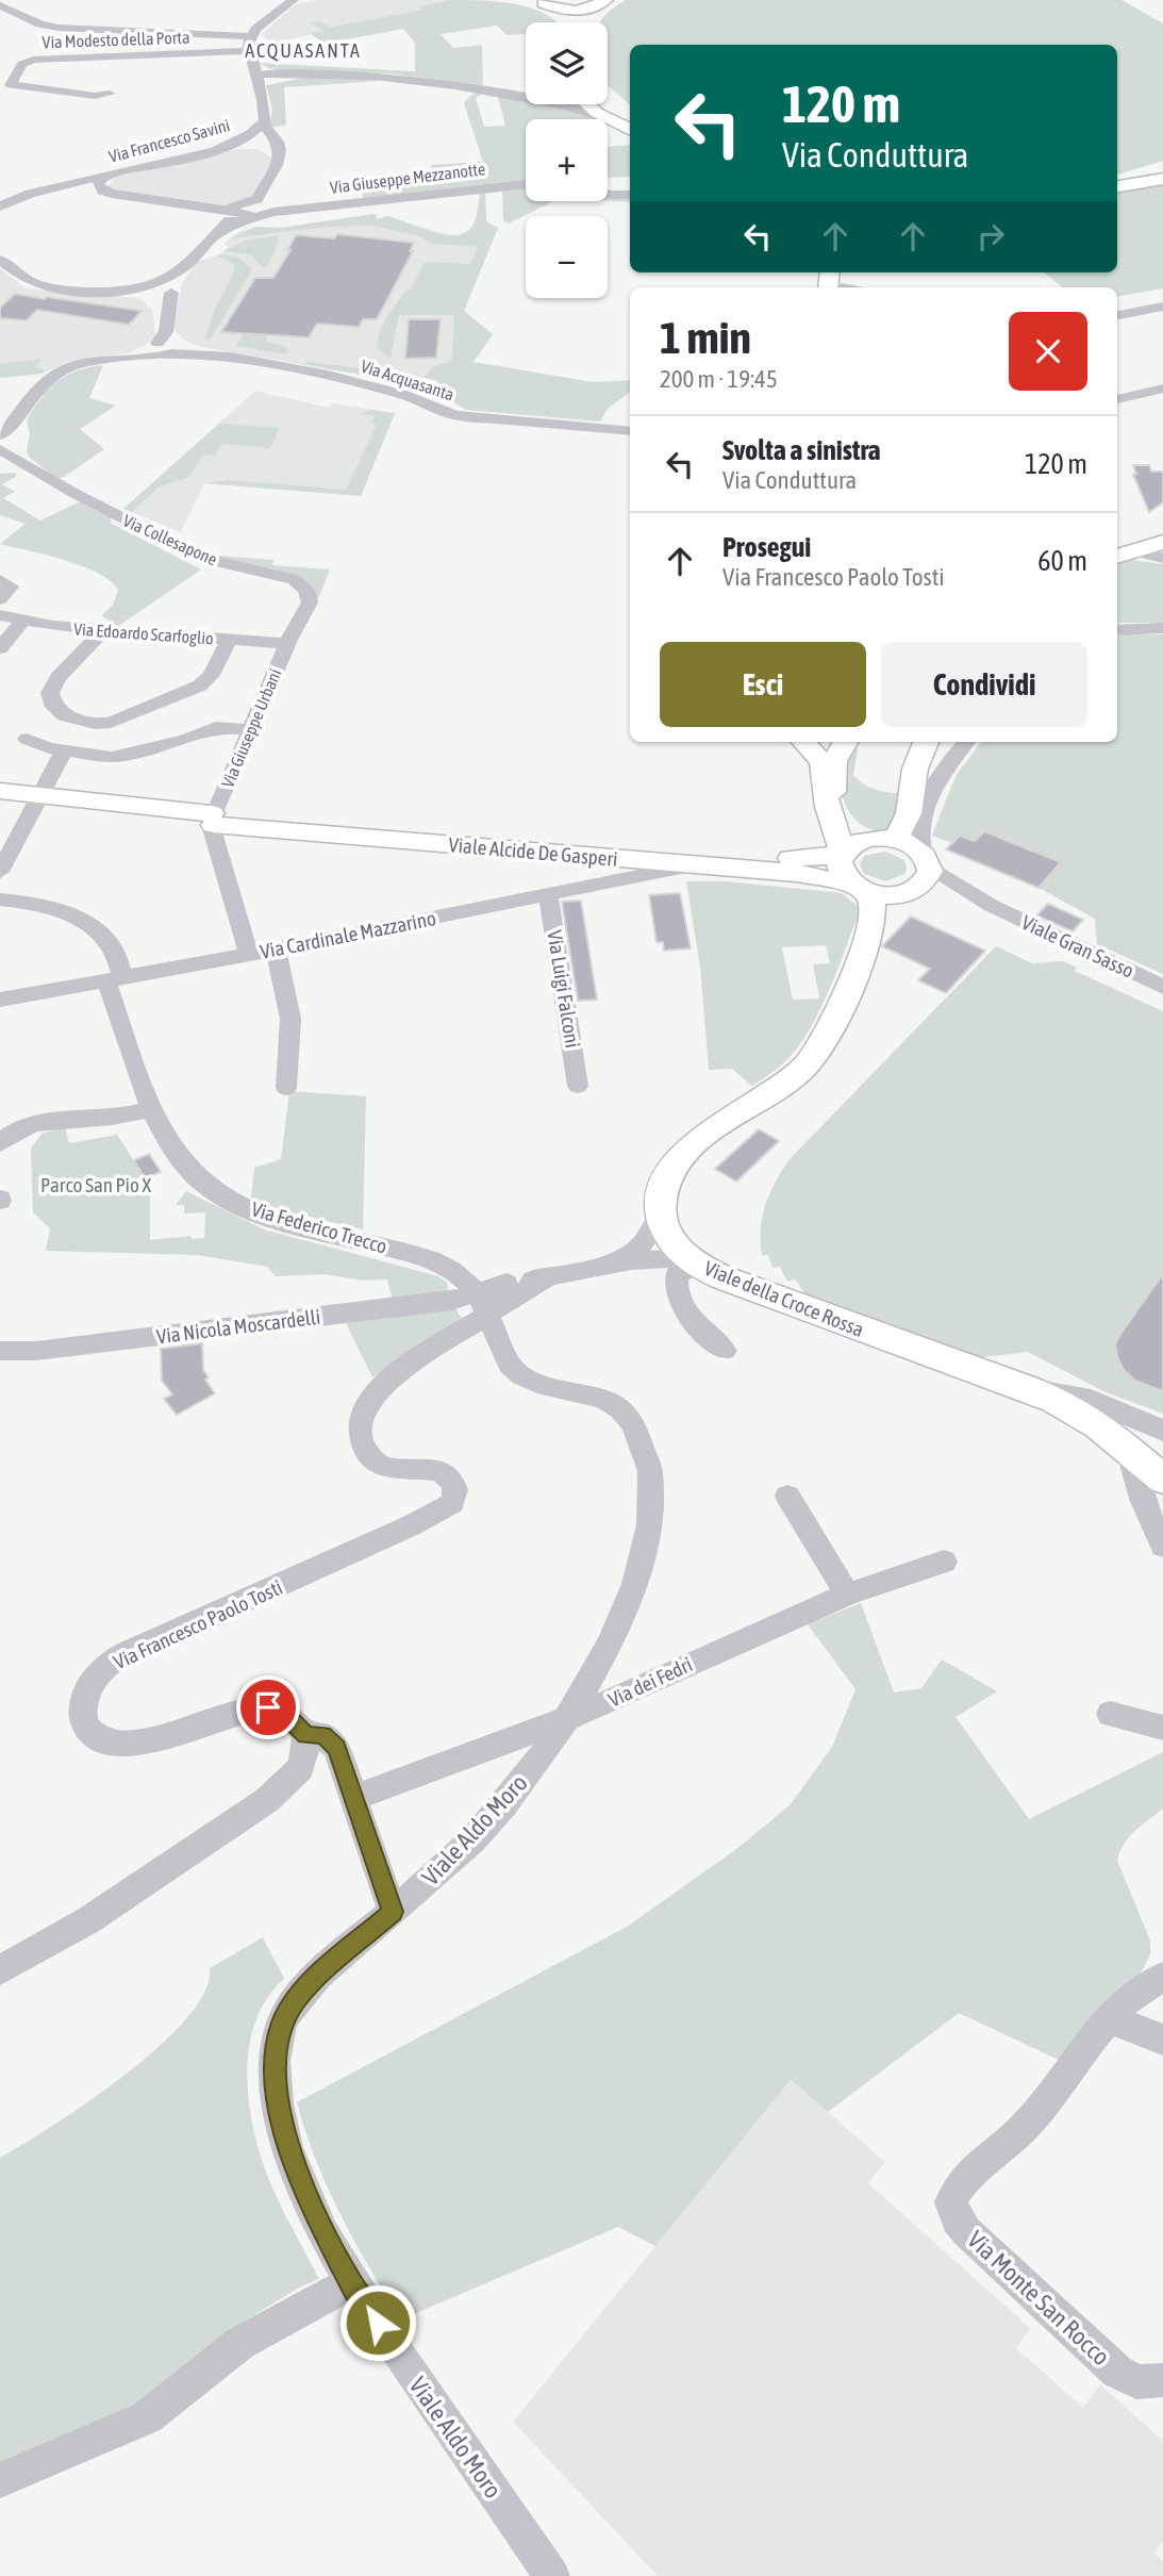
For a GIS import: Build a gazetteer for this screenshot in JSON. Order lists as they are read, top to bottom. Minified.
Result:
{"streets":{"main road":["Viale Alcide De Gasperi","Viale della Croce Rossa"],"street":["Via Modesto della Porta","Via Francesco Savini","Via Giuseppe Mezzanotte","Via Acquasanta","Via Collesapone","Via Edoardo Scarfoglio","Via Giuseppe Urbani","Via Cardinale Mazzarino","Viale Gran Sasso","Via Luigi Falconi","Via Federico Trecco","Via Nicola Moscardelli","Via Francesco Paolo Tosti","Via dei Fedri","Viale Aldo Moro","Via Monte San Rocco"]},"crossings":[["Via Francesco Savini","Via Giuseppe Mezzanotte"],["Via Edoardo Scarfoglio","Via Giuseppe Urbani"],["Via Giuseppe Urbani","Viale Alcide De Gasperi"],["Viale Alcide De Gasperi","Via Cardinale Mazzarino"],["Viale Alcide De Gasperi","Viale Gran Sasso"],["Via Cardinale Mazzarino","Via Luigi Falconi"],["Via Cardinale Mazzarino","Via Federico Trecco"],["Via Federico Trecco","Via Nicola Moscardelli"],["Via Federico Trecco","Via Francesco Paolo Tosti"],["Via Federico Trecco","Viale Aldo Moro"],["Viale della Croce Rossa","Via Francesco Paolo Tosti"],["Via Nicola Moscardelli","Via Francesco Paolo Tosti"],["Via Nicola Moscardelli","Viale Aldo Moro"],["Via Francesco Paolo Tosti","Viale Aldo Moro"],["Via dei Fedri","Viale Aldo Moro"]],"districts":["ACQUASANTA"],"parks":["Parco San Pio X"],"page":{"map_buttons":["+","−"],"turn":["120 m","Via Conduttura"],"heading":["1 min","200 m · 19:45"],"list":[{"name":"Svolta a sinistra","note":"Via Conduttura","value":"120 m"},{"name":"Prosegui","note":"Via Francesco Paolo Tosti","value":"60 m"}],"buttons":["Esci","Condividi"]}}
